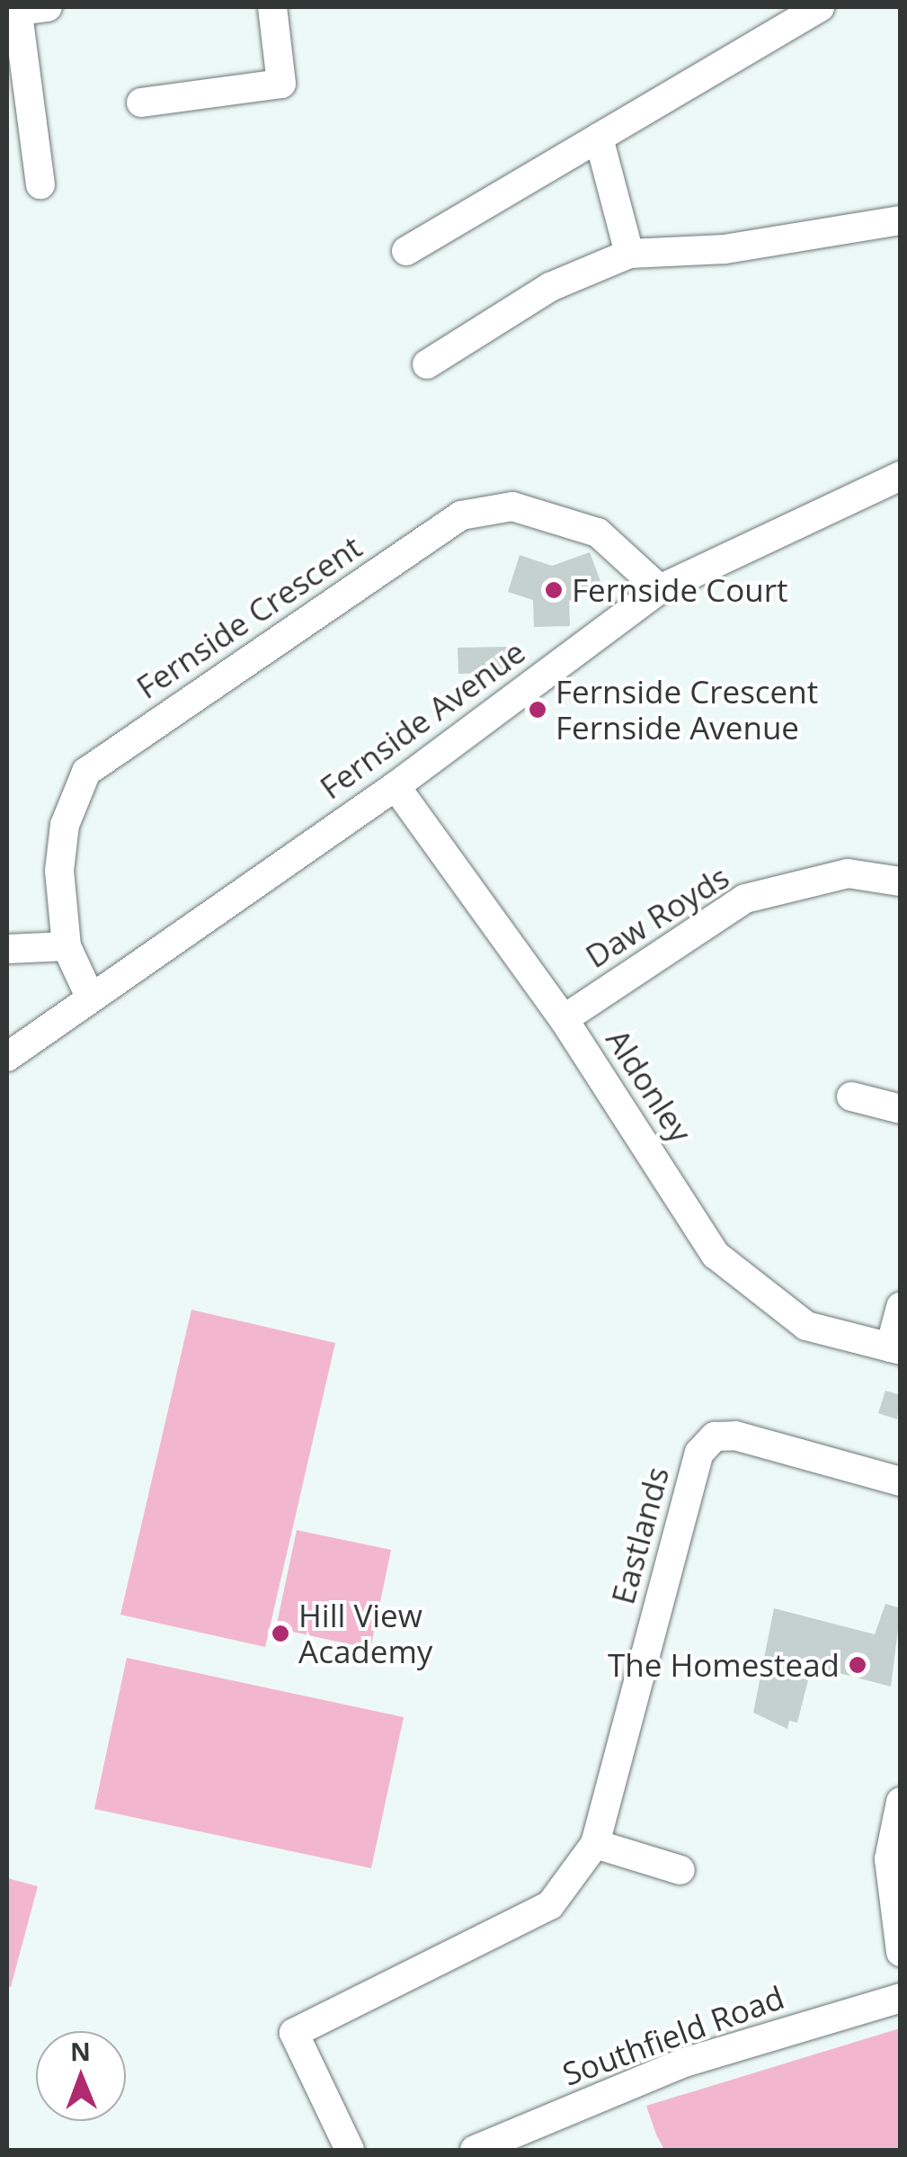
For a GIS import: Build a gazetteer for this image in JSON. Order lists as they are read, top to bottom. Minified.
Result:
{"streets":{"street":["Fernside Crescent","Fernside Avenue","Daw Royds","Aldonley","Eastlands","Southfield Road"]},"crossings":[["Fernside Crescent","Fernside Avenue"],["Fernside Avenue","Aldonley"],["Daw Royds","Aldonley"]],"places":["Fernside Court","Fernside Crescent Fernside Avenue","Hill View Academy","The Homestead"],"north":"top"}
